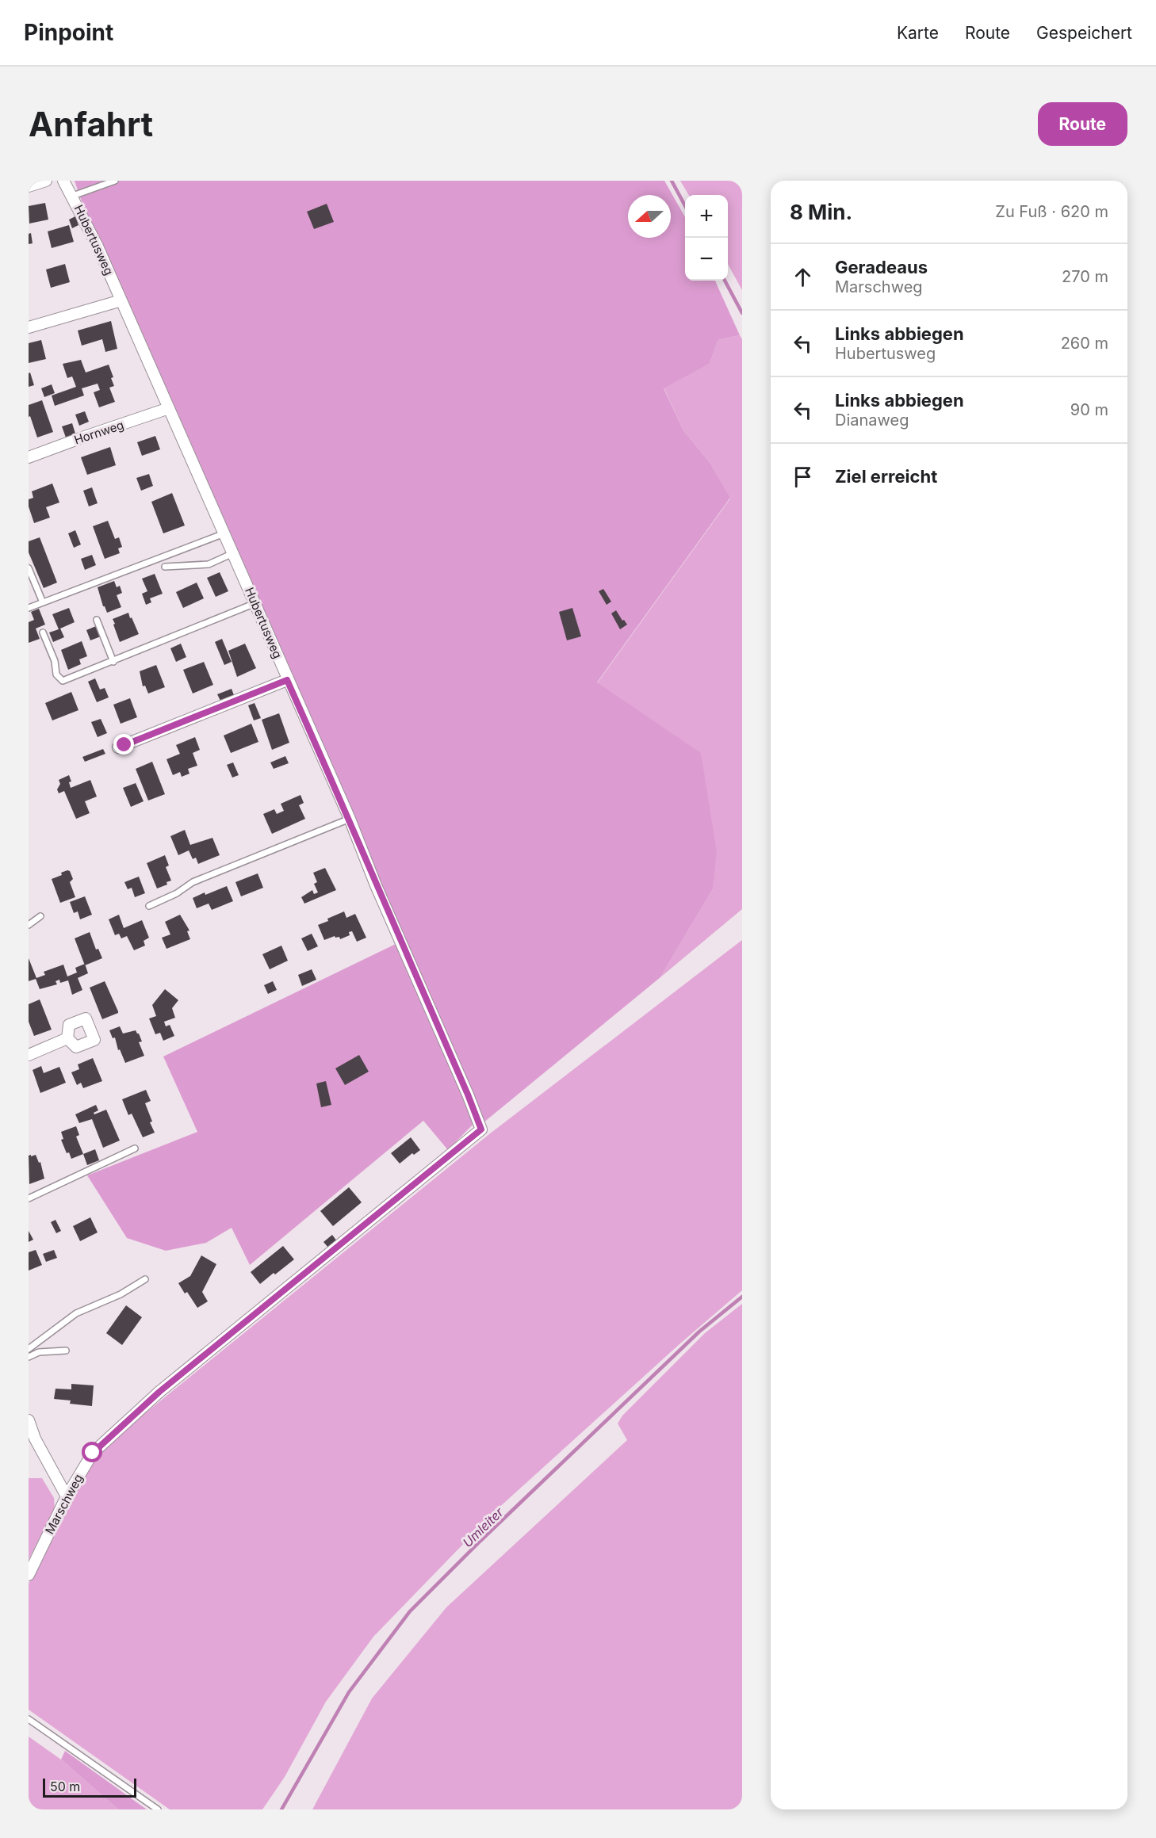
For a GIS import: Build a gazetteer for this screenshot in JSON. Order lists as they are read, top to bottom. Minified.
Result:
{"streets":{"street":["Hubertusweg","Hornweg","Marschweg"]},"crossings":[["Hubertusweg","Hornweg"],["Hubertusweg","Marschweg"]],"water":["Umleiter"],"scale_bar":"50 m","north":"left","page":{"header":"Pinpoint","nav":["Karte","Route","Gespeichert"],"buttons":"Route","title":"Anfahrt","heading":["8 Min.","Zu Fuß · 620 m"],"map_buttons":["+","−"],"list":[["Geradeaus","Marschweg","270 m"],["Links abbiegen","Hubertusweg","260 m"],["Links abbiegen","Dianaweg","90 m"],"Ziel erreicht"],"scale":"50 m"}}
